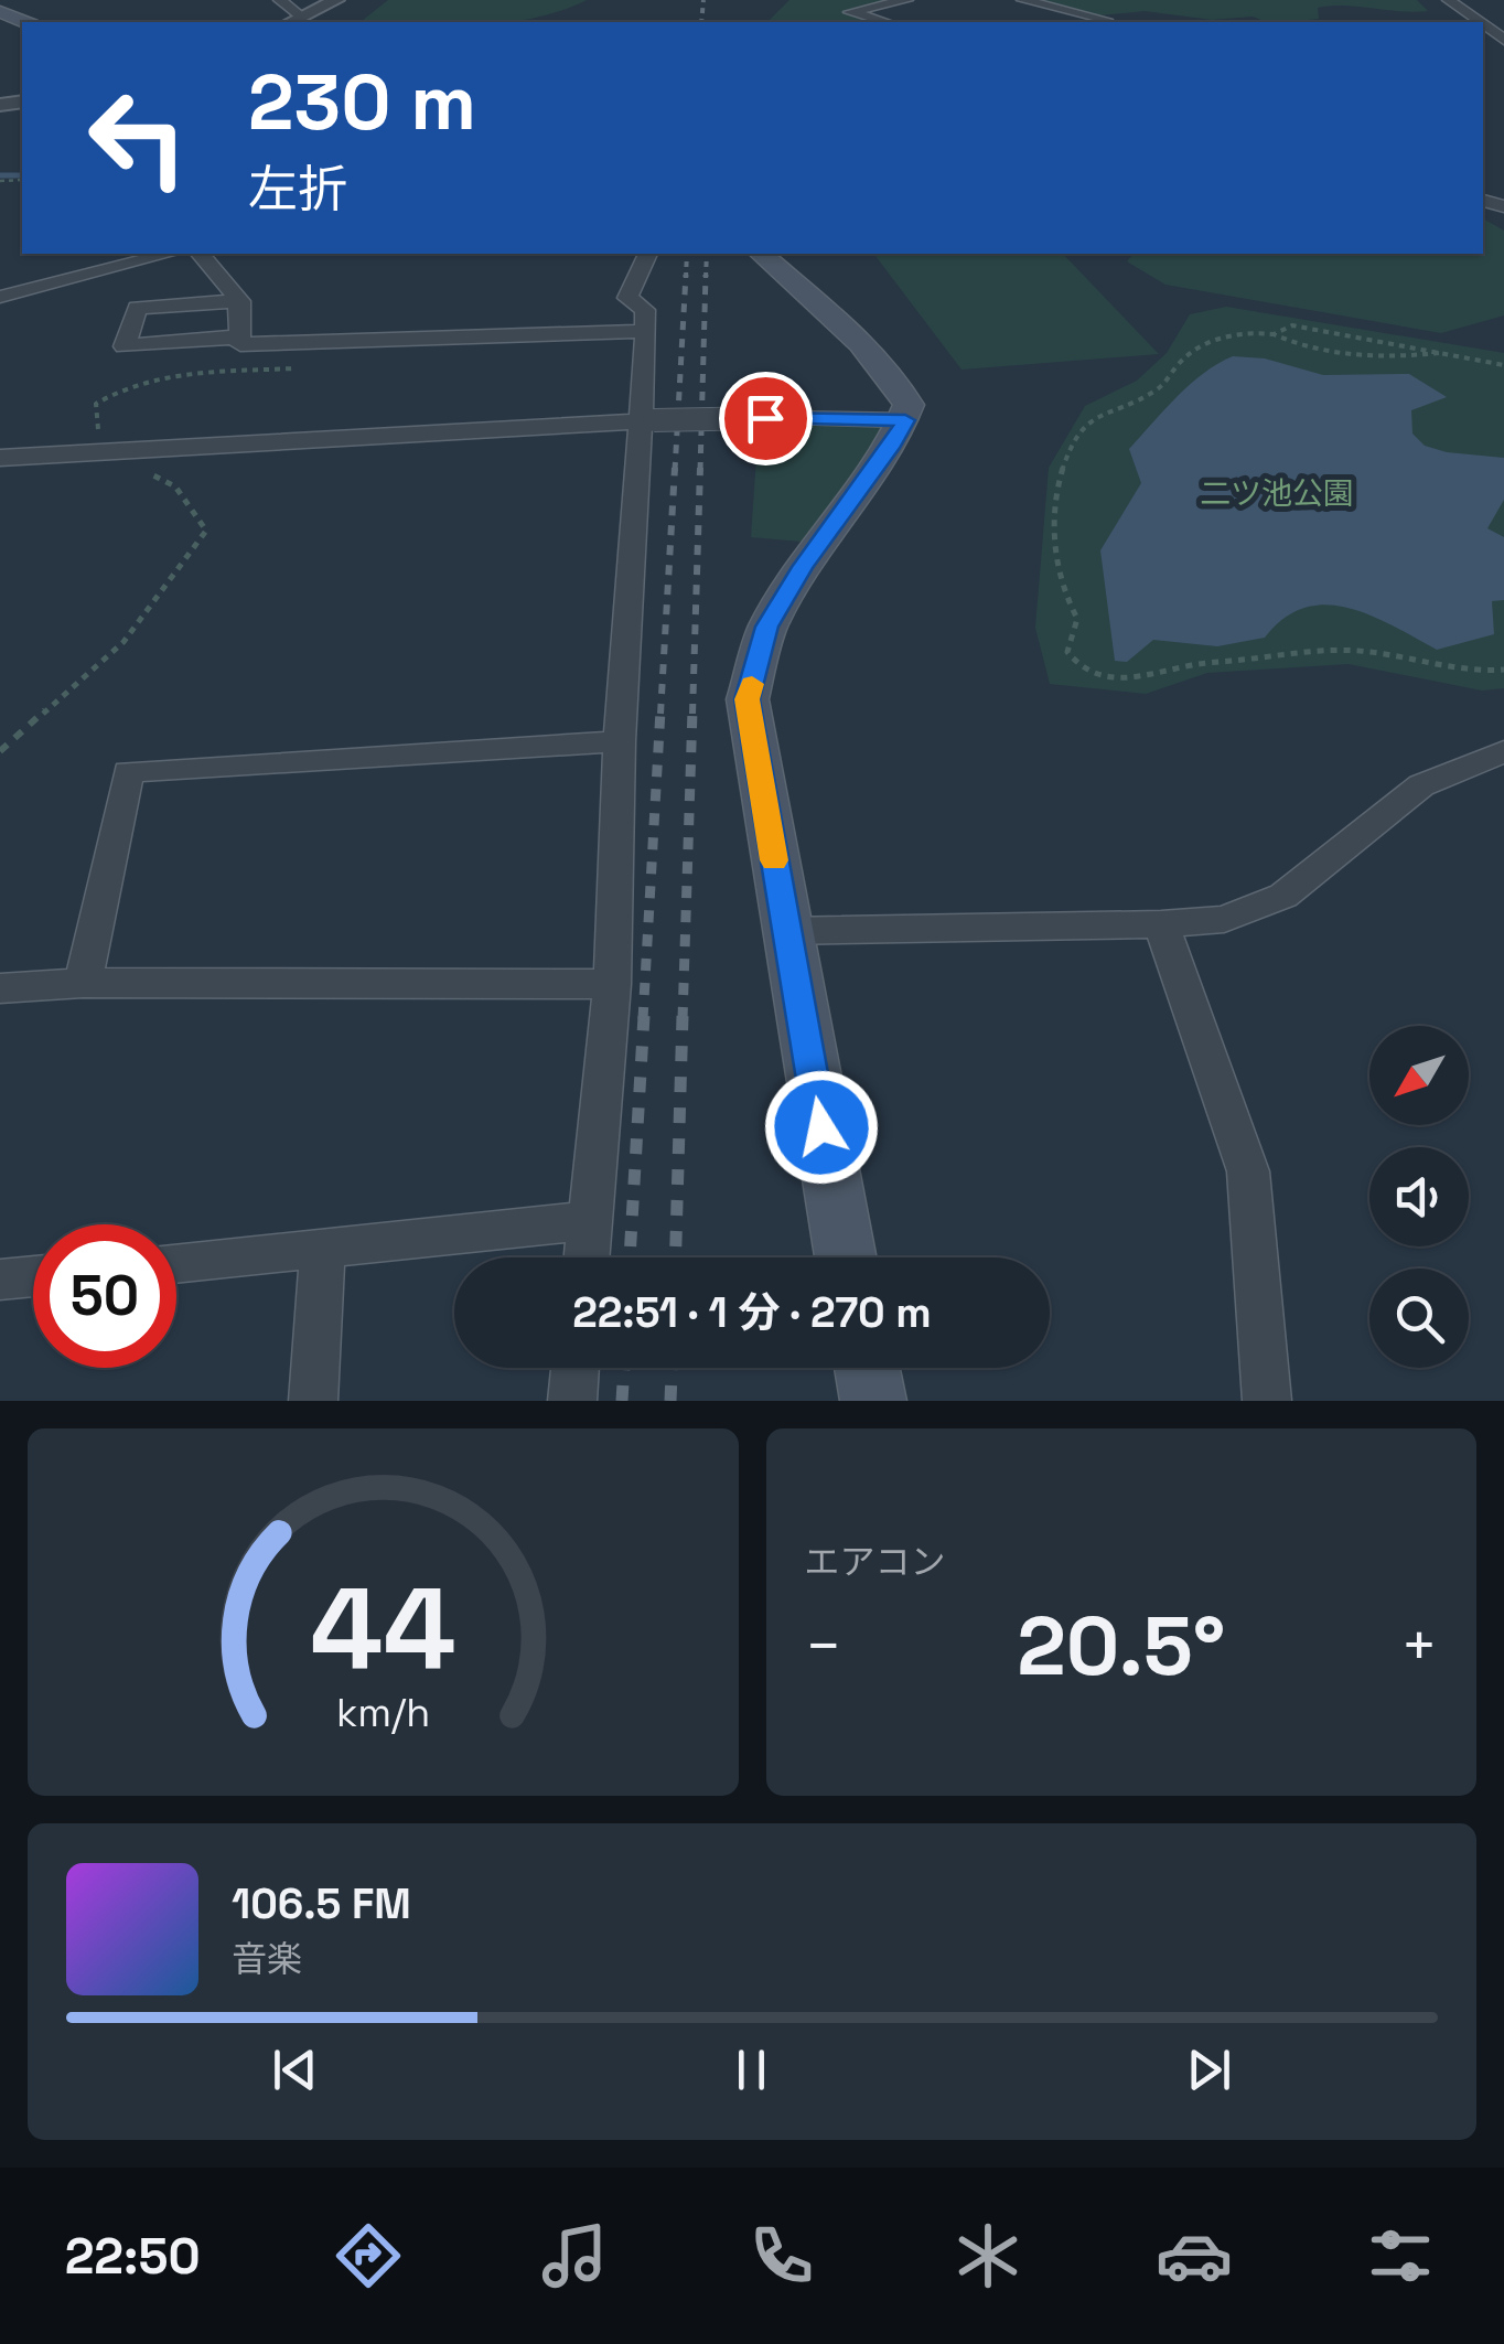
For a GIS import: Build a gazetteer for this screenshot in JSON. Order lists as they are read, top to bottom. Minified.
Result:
{"parks":["二ツ池公園"],"north":"bottom left","page":{"turn":["230 m","左折"],"limit":"50","trip":"22:51 · 1 分 · 270 m","tile":"エアコン","heat":["−","20.5°","+"],"song":["106.5 FM","音楽"],"tabs":"22:50","gauge":["44","km/h"]}}
